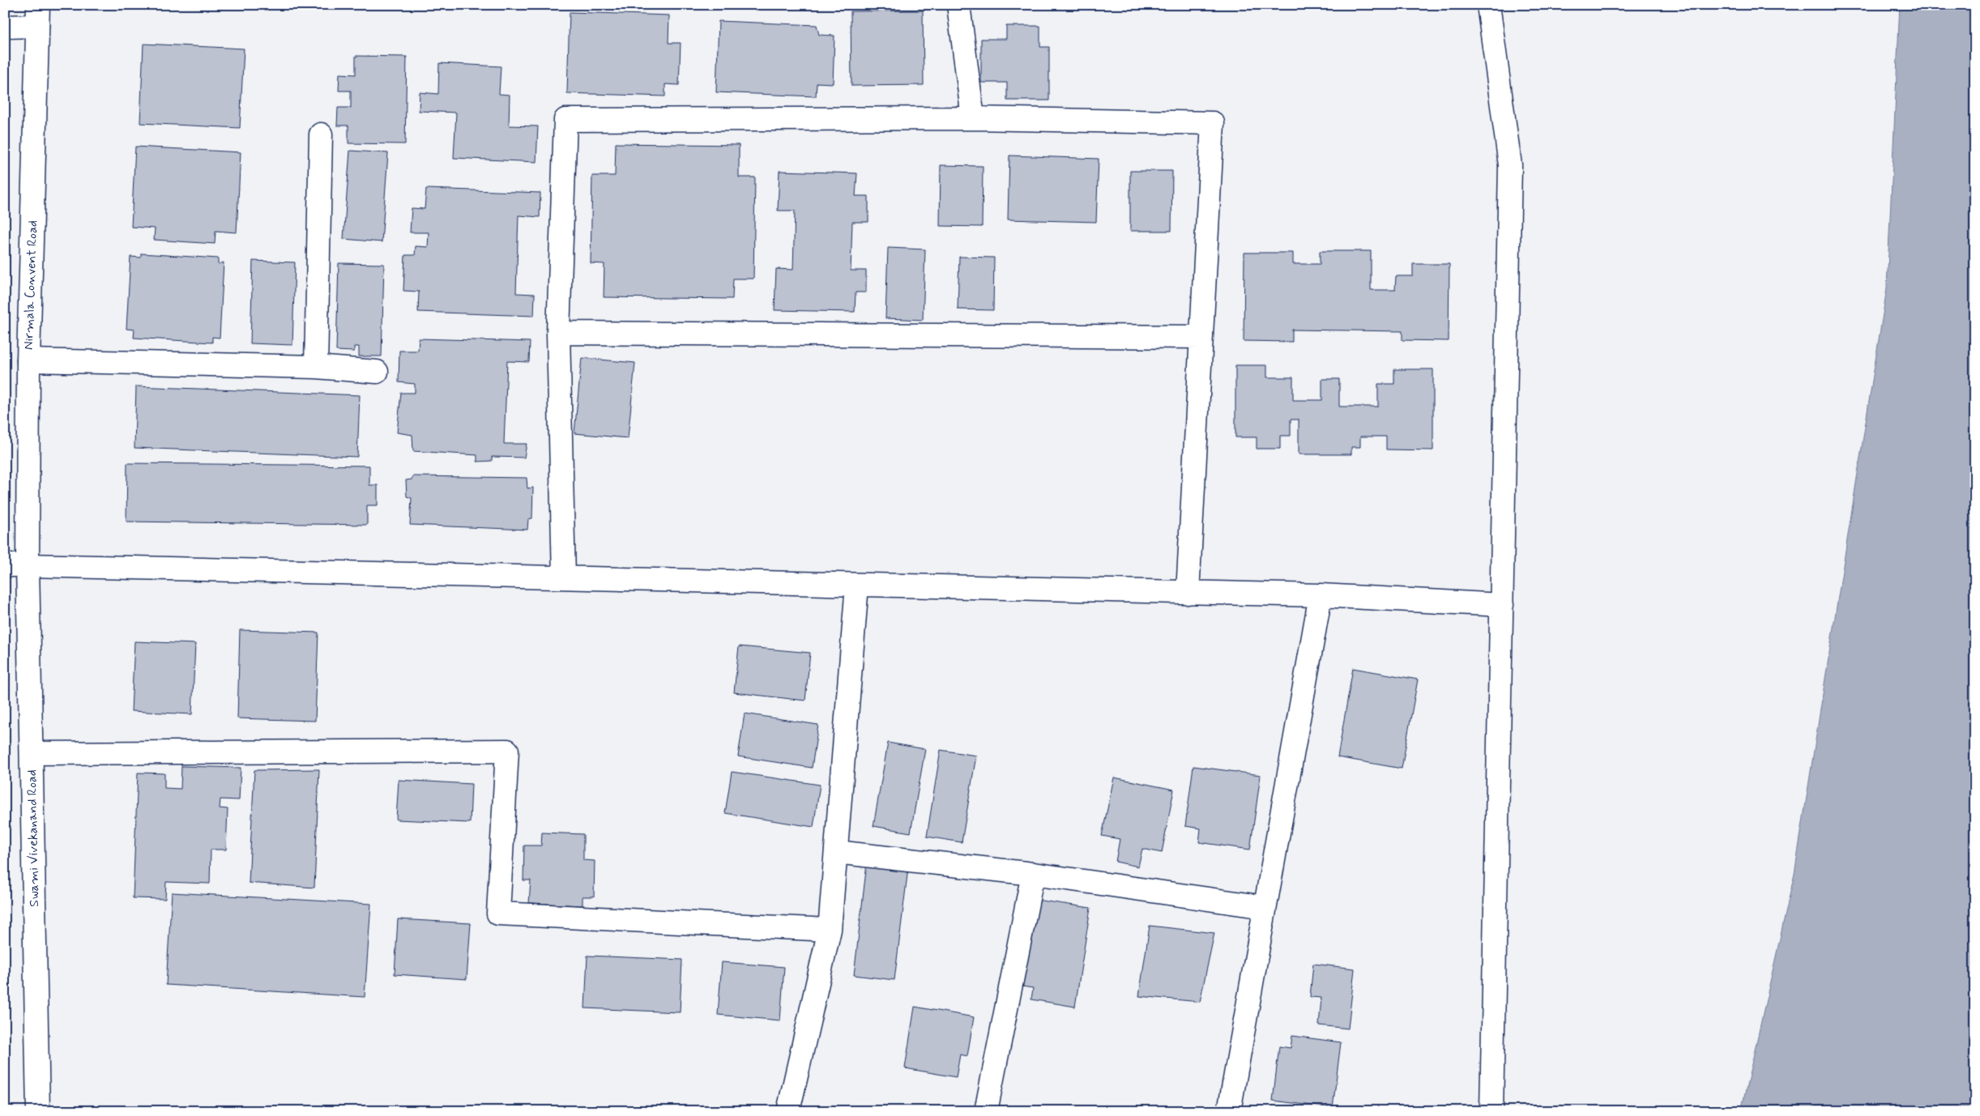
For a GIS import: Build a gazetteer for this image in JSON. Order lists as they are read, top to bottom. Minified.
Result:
{"streets":{"street":["Nirmala Convent Road","Swami Vivekanand Road"]},"crossings":[["Nirmala Convent Road","Swami Vivekanand Road"]]}
